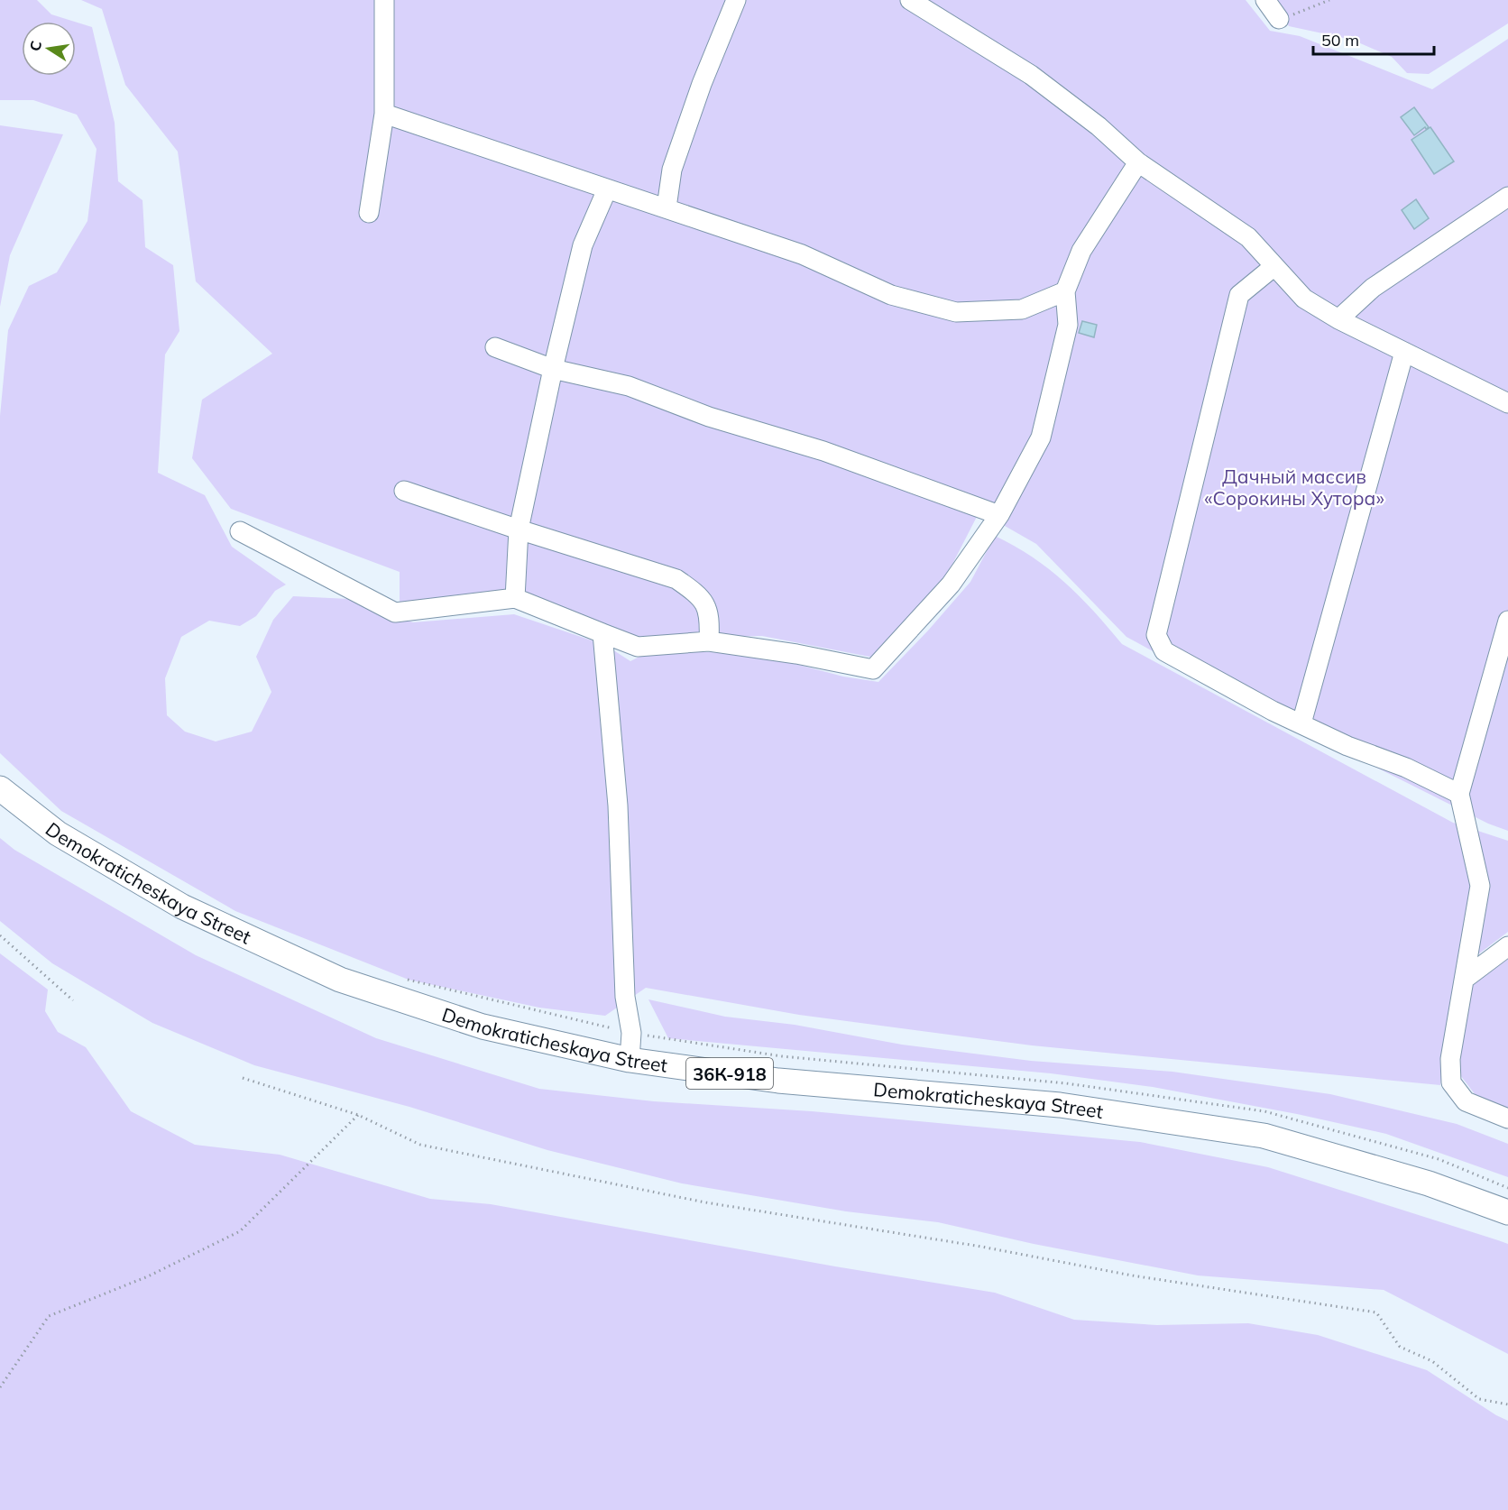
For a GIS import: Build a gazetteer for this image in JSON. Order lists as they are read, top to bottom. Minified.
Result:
{"streets":{"main road":["Demokraticheskaya Street","36К-918"]},"parks":["Дачный массив «Сорокины Хутора»"],"scale_bar":"50 m","north":"left"}
